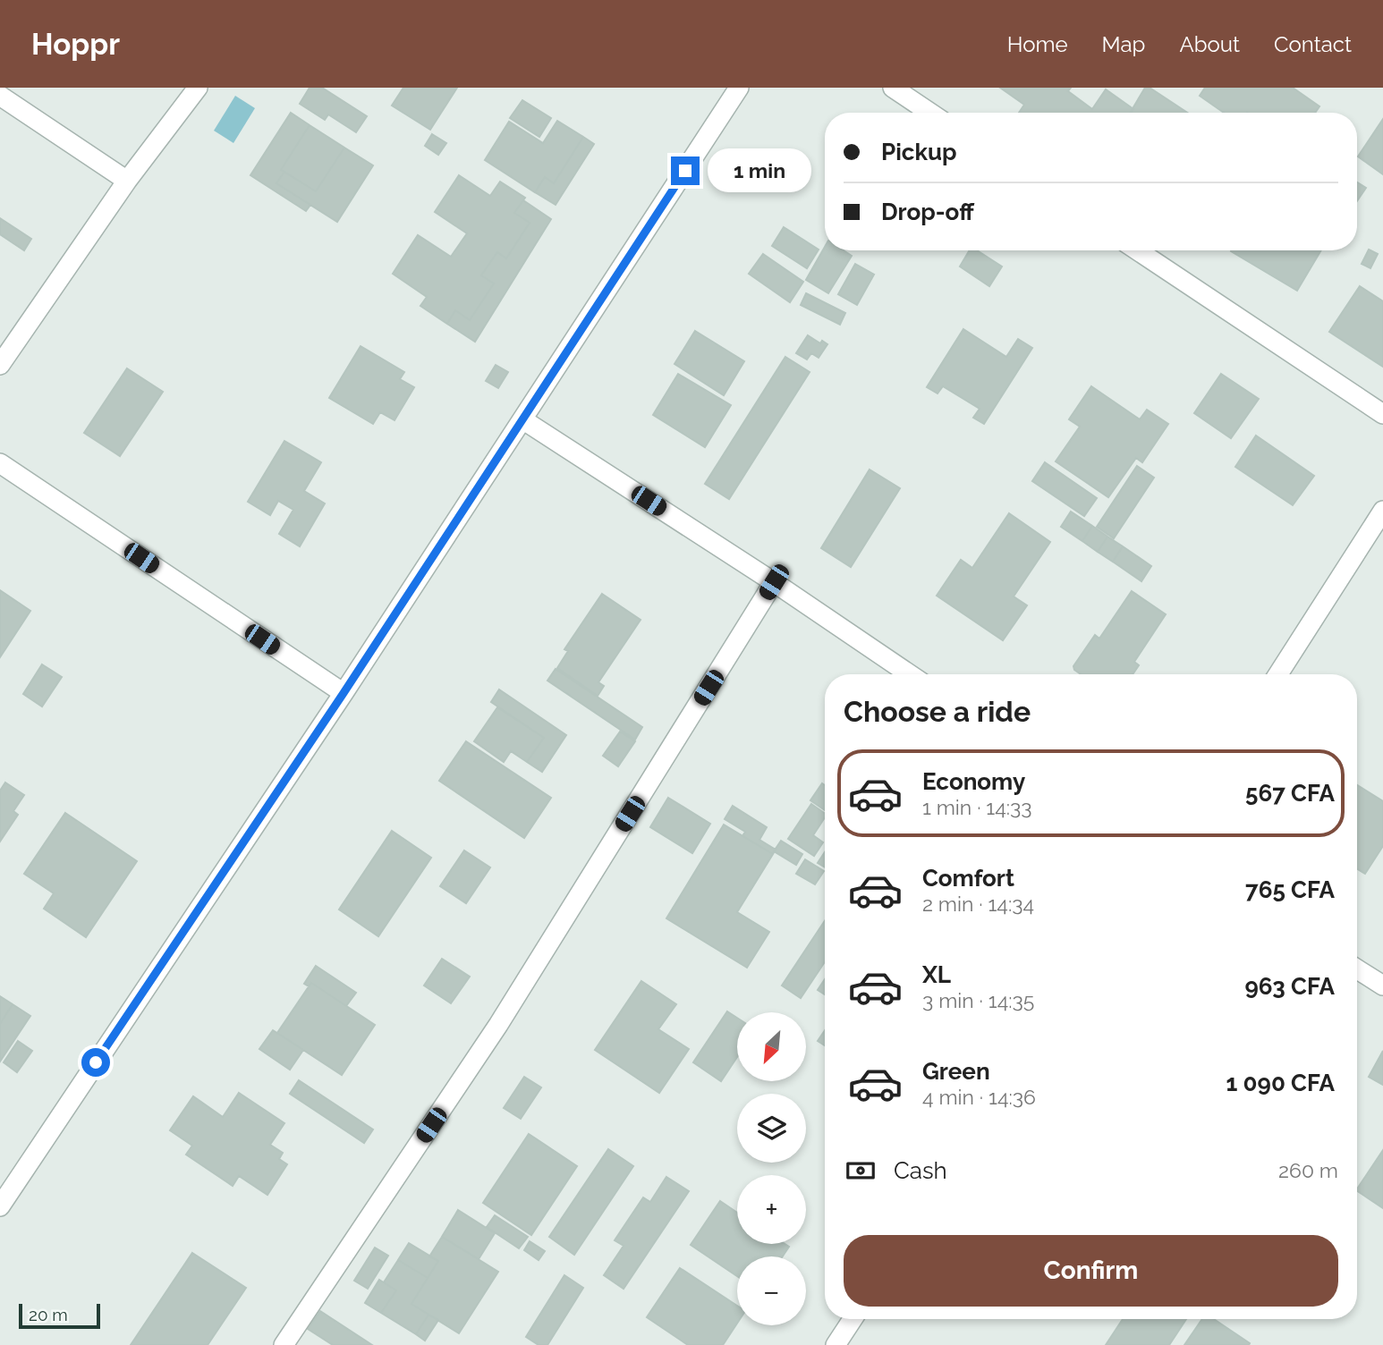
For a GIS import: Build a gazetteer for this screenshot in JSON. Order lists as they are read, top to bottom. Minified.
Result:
{"scale_bar":"20 m","north":"bottom left","page":{"header":"Hoppr","nav":["Home","Map","About","Contact"],"banner":["Pickup","Drop-off"],"bubble":"1 min","heading":"Choose a ride","list":[{"name":"Economy","note":"1 min · 14:33","value":"567 CFA"},{"name":"Comfort","note":"2 min · 14:34","value":"765 CFA"},{"name":"XL","note":"3 min · 14:35","value":"963 CFA"},{"name":"Green","note":"4 min · 14:36","value":"1 090 CFA"}],"map_buttons":["+","−"],"pay":["Cash","260 m"],"buttons":"Confirm","scale":"20 m"}}
